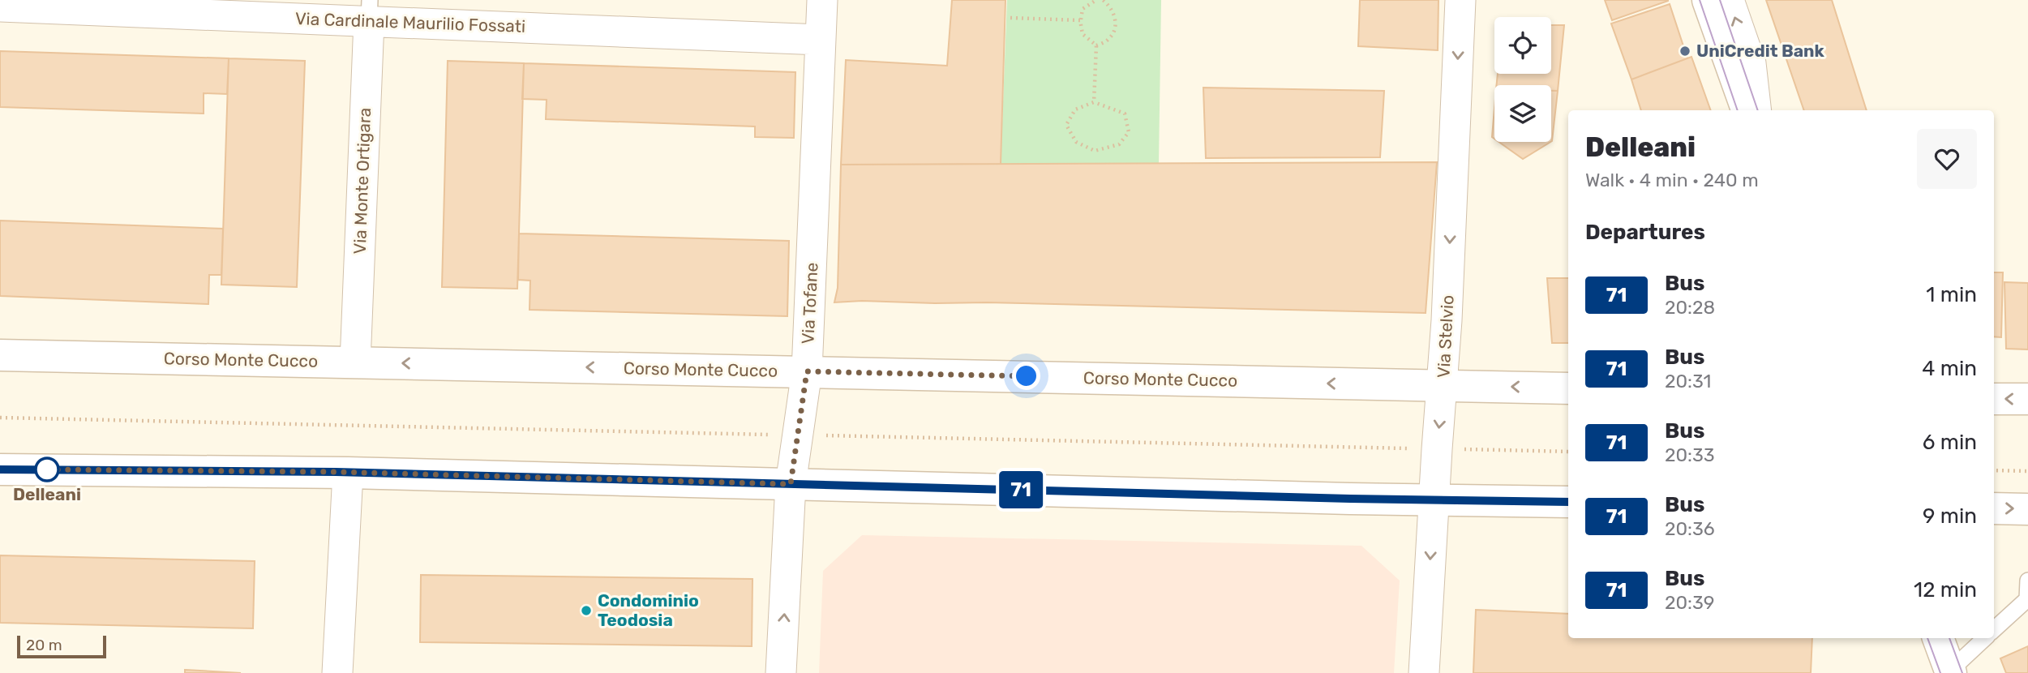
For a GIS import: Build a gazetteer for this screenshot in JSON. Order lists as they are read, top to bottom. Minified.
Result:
{"streets":{"street":["Via Cardinale Maurilio Fossati","Via Monte Ortigara","Via Tofane","Via Stelvio","Corso Monte Cucco"]},"crossings":[["Via Cardinale Maurilio Fossati","Via Monte Ortigara"],["Via Cardinale Maurilio Fossati","Via Tofane"],["Via Monte Ortigara","Corso Monte Cucco"],["Via Tofane","Corso Monte Cucco"],["Via Stelvio","Corso Monte Cucco"]],"one_way":["Via Stelvio"],"places":["UniCredit Bank","Delleani","Condominio Teodosia"],"lines":["bus line 71"],"scale_bar":"20 m","page":{"on_map":"71","heading":[["Delleani","Walk · 4 min · 240 m"],"Departures"],"list":[{"mark":"71","name":"Bus","note":"20:28","value":"1 min"},{"mark":"71","name":"Bus","note":"20:31","value":"4 min"},{"mark":"71","name":"Bus","note":"20:33","value":"6 min"},{"mark":"71","name":"Bus","note":"20:36","value":"9 min"},{"mark":"71","name":"Bus","note":"20:39","value":"12 min"}],"scale":"20 m"}}
